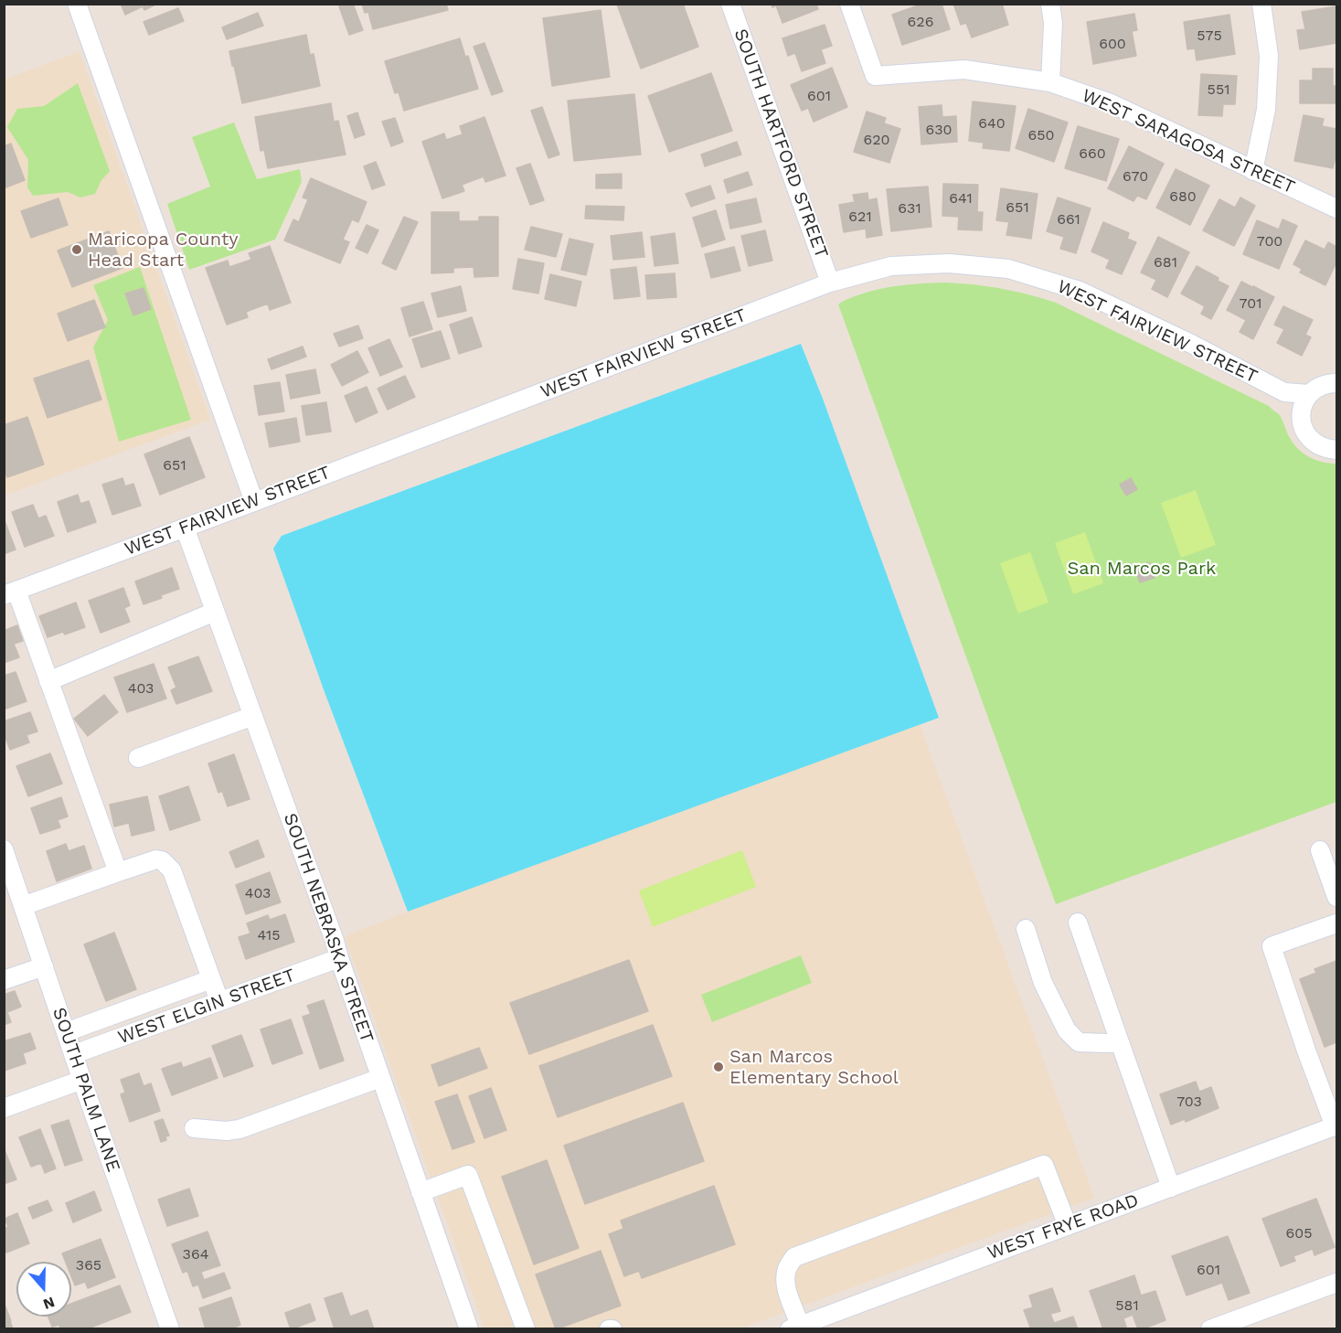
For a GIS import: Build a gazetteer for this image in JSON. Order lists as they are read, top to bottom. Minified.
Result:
{"streets":{"street":["WEST SARAGOSA STREET","SOUTH HARTFORD STREET","WEST FAIRVIEW STREET","SOUTH NEBRASKA STREET","WEST ELGIN STREET","SOUTH PALM LANE","WEST FRYE ROAD"]},"crossings":[["SOUTH HARTFORD STREET","WEST FAIRVIEW STREET"],["WEST FAIRVIEW STREET","SOUTH NEBRASKA STREET"],["SOUTH NEBRASKA STREET","WEST ELGIN STREET"],["WEST ELGIN STREET","SOUTH PALM LANE"]],"parks":["San Marcos Park"],"places":["Maricopa County Head Start","San Marcos Elementary School"],"house_numbers":["626","575","600","551","601","640","630","650","620","660","670","680","641","651","631","621","661","700","681","701","651","403","403","415","703","605","364","365","601","581"],"north":"bottom"}
